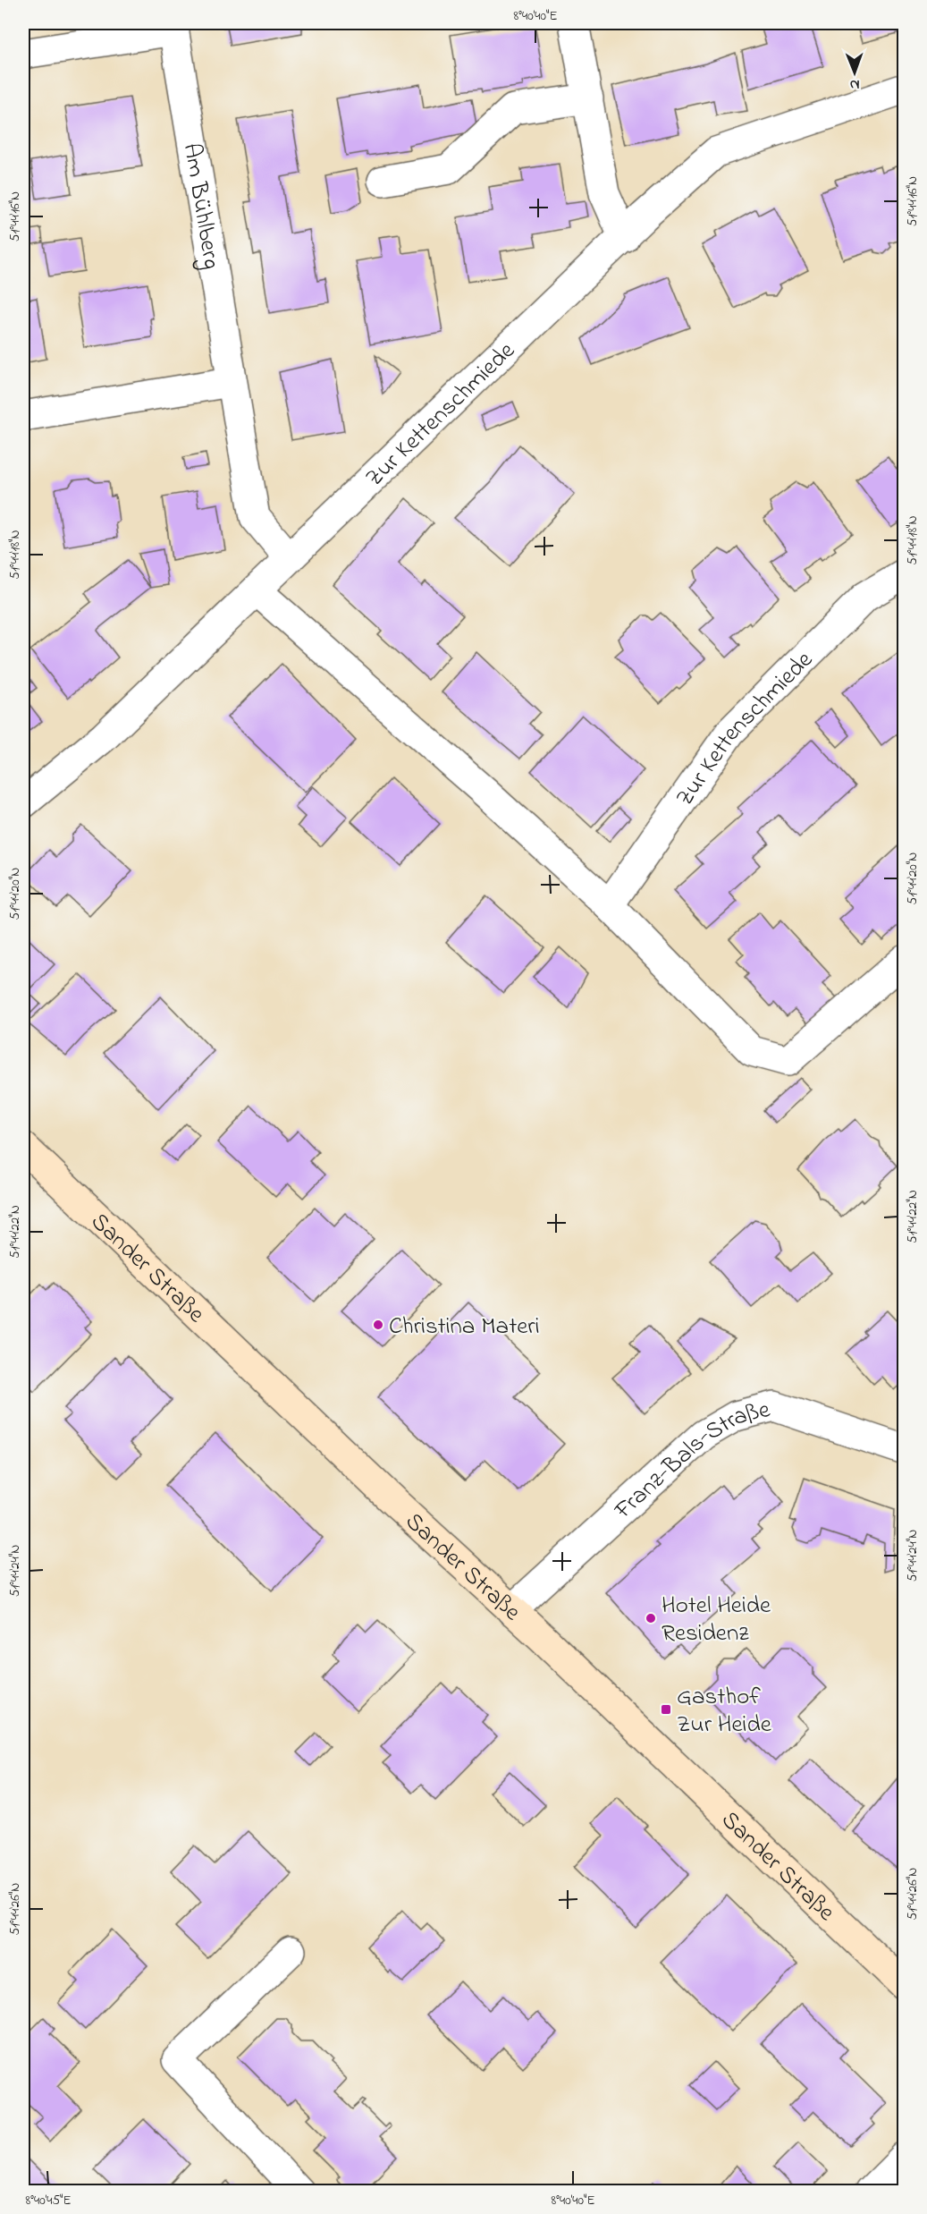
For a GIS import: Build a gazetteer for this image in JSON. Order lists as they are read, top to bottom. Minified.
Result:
{"streets":{"street":["Am Bühlberg","Zur Kettenschmiede","Sander Straße","Franz-Bals-Straße"]},"crossings":[["Am Bühlberg","Zur Kettenschmiede"],["Sander Straße","Franz-Bals-Straße"]],"places":{"other":["Christina Materi","Hotel Heide Residenz"],"transit":["Gasthof Zur Heide"]},"north":"bottom","coordinates":["8°40'40\"E","51°44'16\"N","51°44'18\"N","51°44'20\"N","51°44'22\"N","51°44'24\"N","51°44'26\"N","8°40'45\"E"]}
